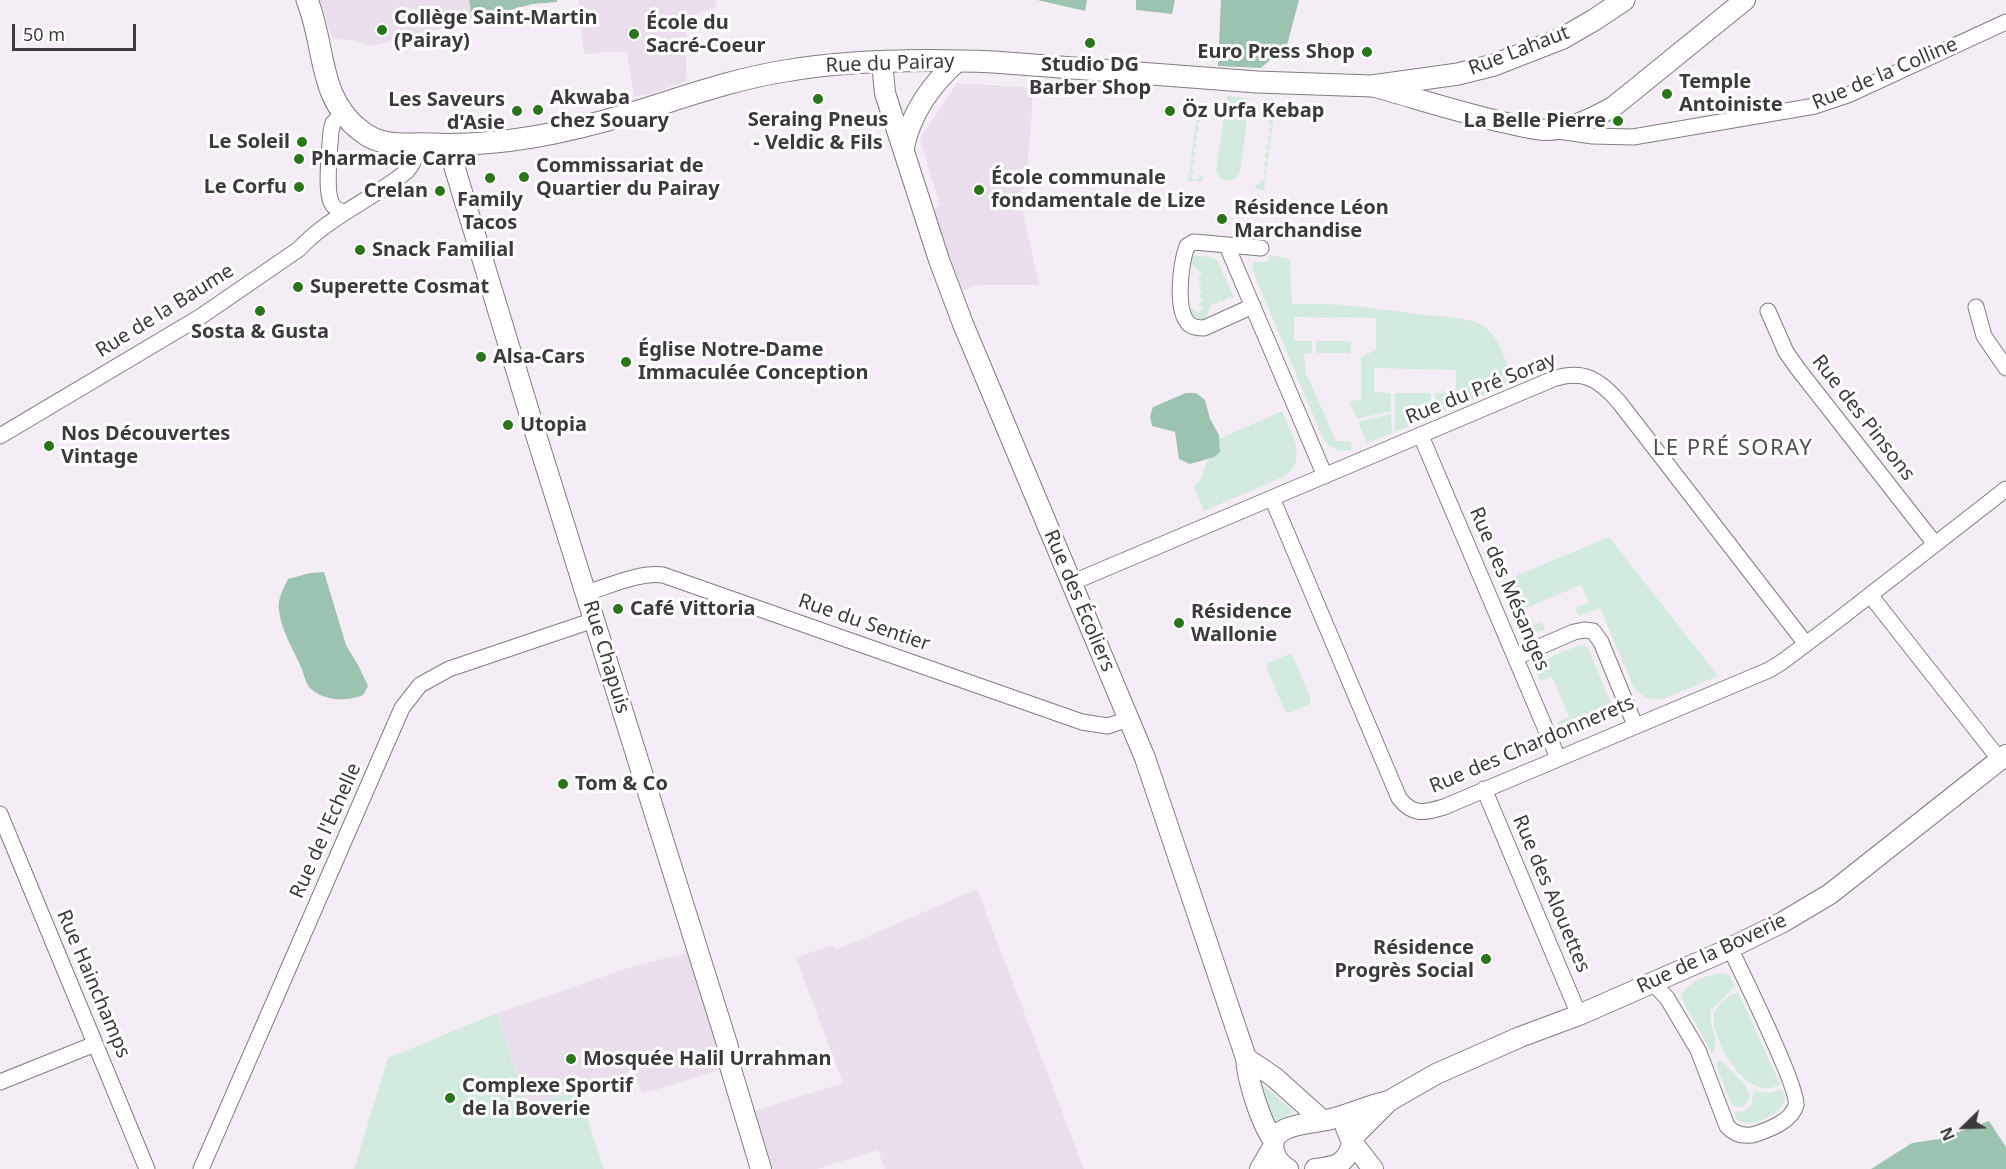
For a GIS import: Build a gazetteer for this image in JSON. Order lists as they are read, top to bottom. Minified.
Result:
{"streets":{"main road":["Rue Lahaut","Rue du Pairay"],"street":["Rue de la Colline","Rue de la Baume","Rue du Pré Soray","Rue des Pinsons","Rue des Mésanges","Rue des Écoliers","Rue du Sentier","Rue Chapuis","Rue des Chardonnerets","Rue de l'Echelle","Rue des Alouettes","Rue de la Boverie","Rue Hainchamps"]},"crossings":[["Rue Lahaut","Rue du Pairay"],["Rue Lahaut","Rue de la Colline"],["Rue du Pairay","Rue de la Colline"],["Rue du Pairay","Rue de la Baume"],["Rue du Pairay","Rue des Écoliers"],["Rue du Pairay","Rue Chapuis"],["Rue du Pré Soray","Rue des Mésanges"],["Rue du Pré Soray","Rue des Écoliers"],["Rue du Pré Soray","Rue des Chardonnerets"],["Rue des Pinsons","Rue des Chardonnerets"],["Rue des Mésanges","Rue des Chardonnerets"],["Rue des Écoliers","Rue du Sentier"],["Rue des Écoliers","Rue de la Boverie"],["Rue du Sentier","Rue Chapuis"],["Rue Chapuis","Rue de l'Echelle"],["Rue des Chardonnerets","Rue des Alouettes"],["Rue des Alouettes","Rue de la Boverie"]],"districts":["LE PRÉ SORAY"],"places":["Collège Saint-Martin (Pairay)","École du Sacré-Coeur","Studio DG Barber Shop","Euro Press Shop","Temple Antoiniste","Seraing Pneus - Veldic & Fils","Akwaba chez Souary","Les Saveurs d'Asie","Öz Urfa Kebap","La Belle Pierre","Le Soleil","Pharmacie Carra","Commissariat de Quartier du Pairay","Family Tacos","Le Corfu","École communale fondamentale de Lize","Crelan","Résidence Léon Marchandise","Snack Familial","Superette Cosmat","Sosta & Gusta","Alsa-Cars","Église Notre-Dame Immaculée Conception","Utopia","Nos Découvertes Vintage","Café Vittoria","Résidence Wallonie","Tom & Co","Résidence Progrès Social","Mosquée Halil Urrahman","Complexe Sportif de la Boverie"],"scale_bar":"50 m","north":"bottom left"}
